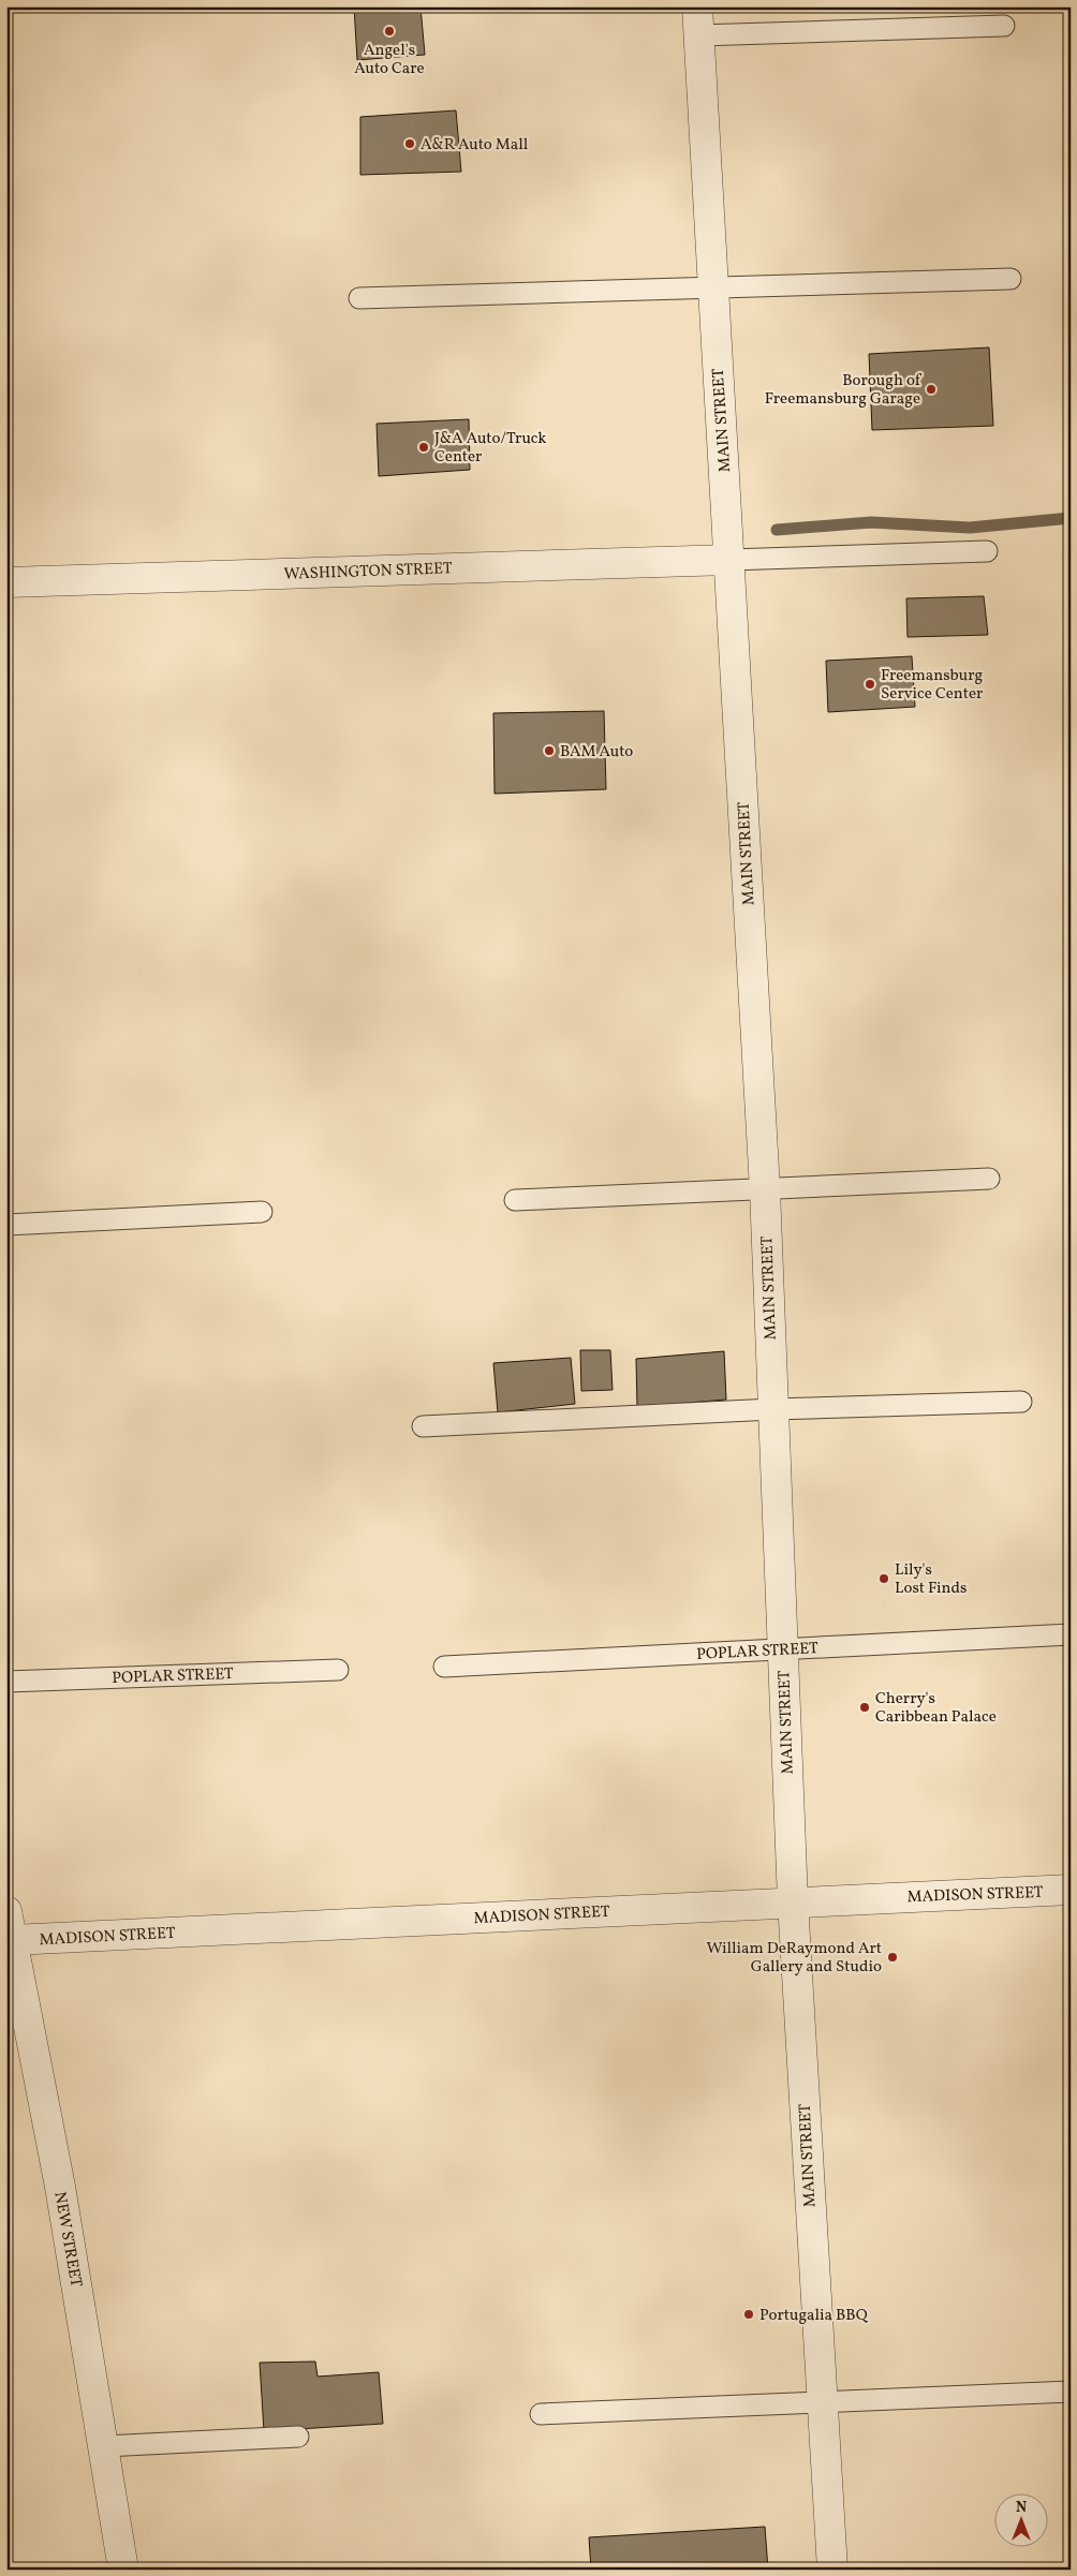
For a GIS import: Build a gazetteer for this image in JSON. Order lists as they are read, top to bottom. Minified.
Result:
{"streets":{"street":["MAIN STREET","WASHINGTON STREET","MADISON STREET","NEW STREET"],"lane":["POPLAR STREET"]},"crossings":[["MAIN STREET","WASHINGTON STREET"],["MAIN STREET","POPLAR STREET"],["MAIN STREET","MADISON STREET"],["MADISON STREET","NEW STREET"]],"places":["Angel's Auto Care","A&R Auto Mall","Borough of Freemansburg Garage","J&A Auto/Truck Center","Freemansburg Service Center","BAM Auto","Lily's Lost Finds","Cherry's Caribbean Palace","William DeRaymond Art Gallery and Studio","Portugalia BBQ"],"north":"top"}
